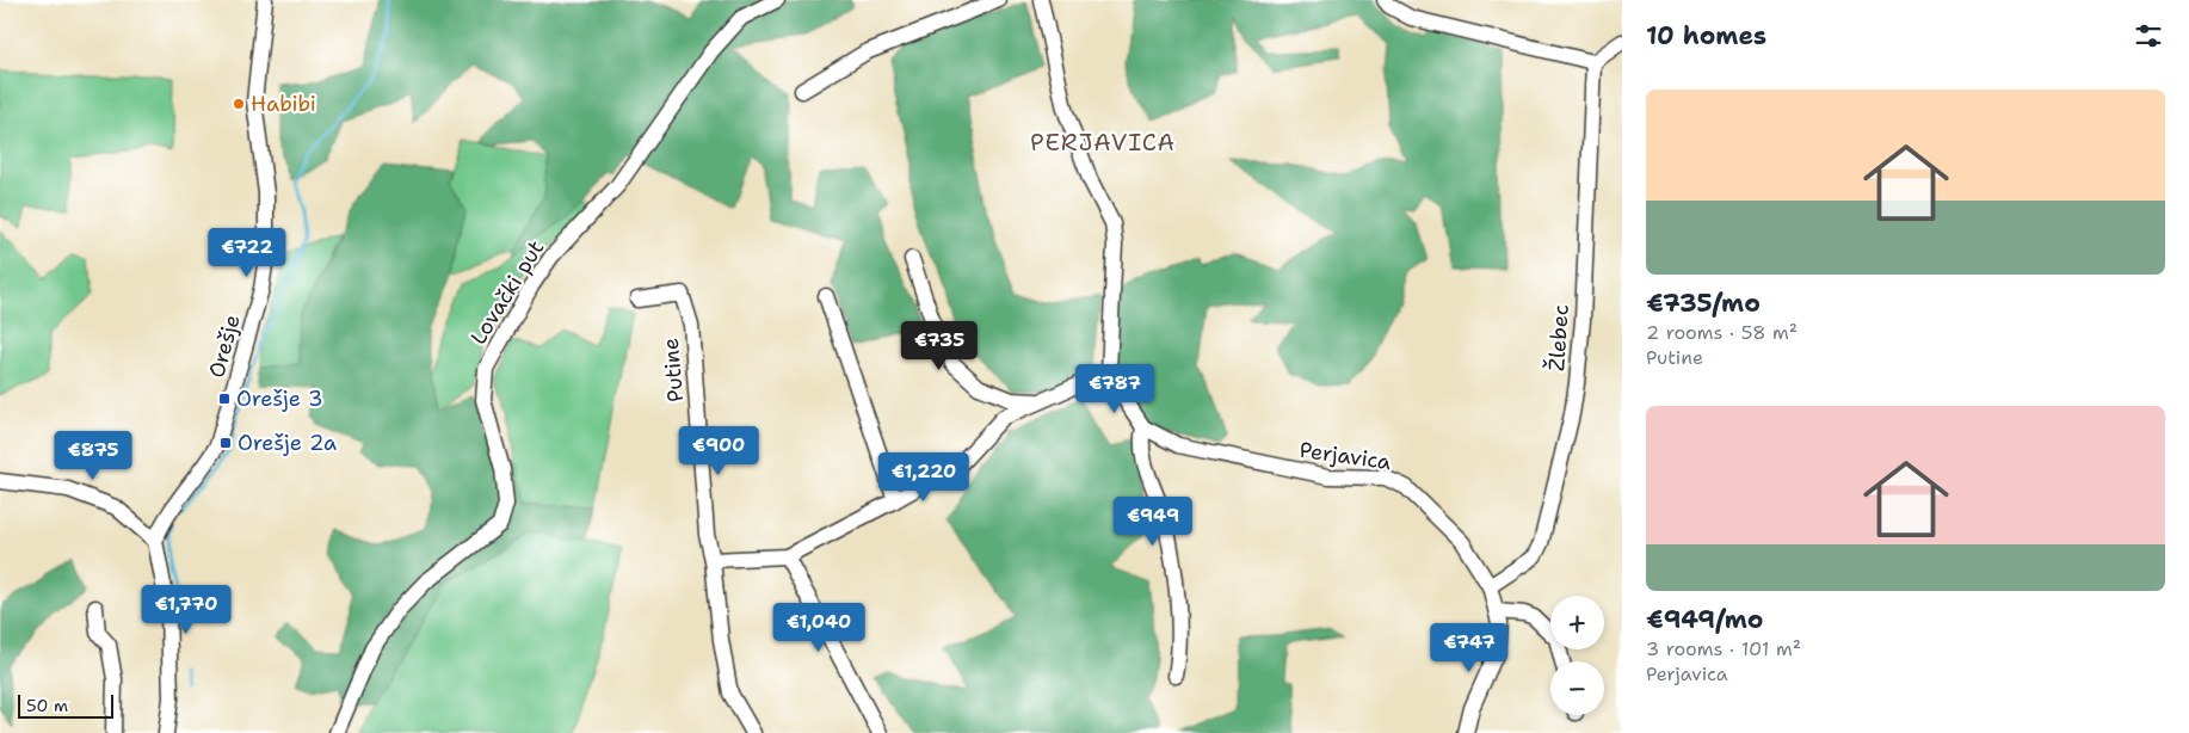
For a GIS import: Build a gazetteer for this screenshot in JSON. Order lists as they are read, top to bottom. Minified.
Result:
{"streets":{"street":["Lovački put","Žlebec","Orešje","Putine","Perjavica"]},"crossings":[["Žlebec","Perjavica"]],"districts":["PERJAVICA"],"places":{"other":["Habibi"],"transit":["Orešje 3","Orešje 2a"]},"scale_bar":"50 m","page":{"heading":"10 homes","list":[{"name":"€735/mo","note":"2 rooms · 58 m² · Putine"},{"name":"€949/mo","note":"3 rooms · 101 m² · Perjavica"}],"price":["€722","€735","€787","€900","€875","€1,220","€949","€1,770","€1,040","€747"],"map_buttons":["+","−"],"scale":"50 m"}}
